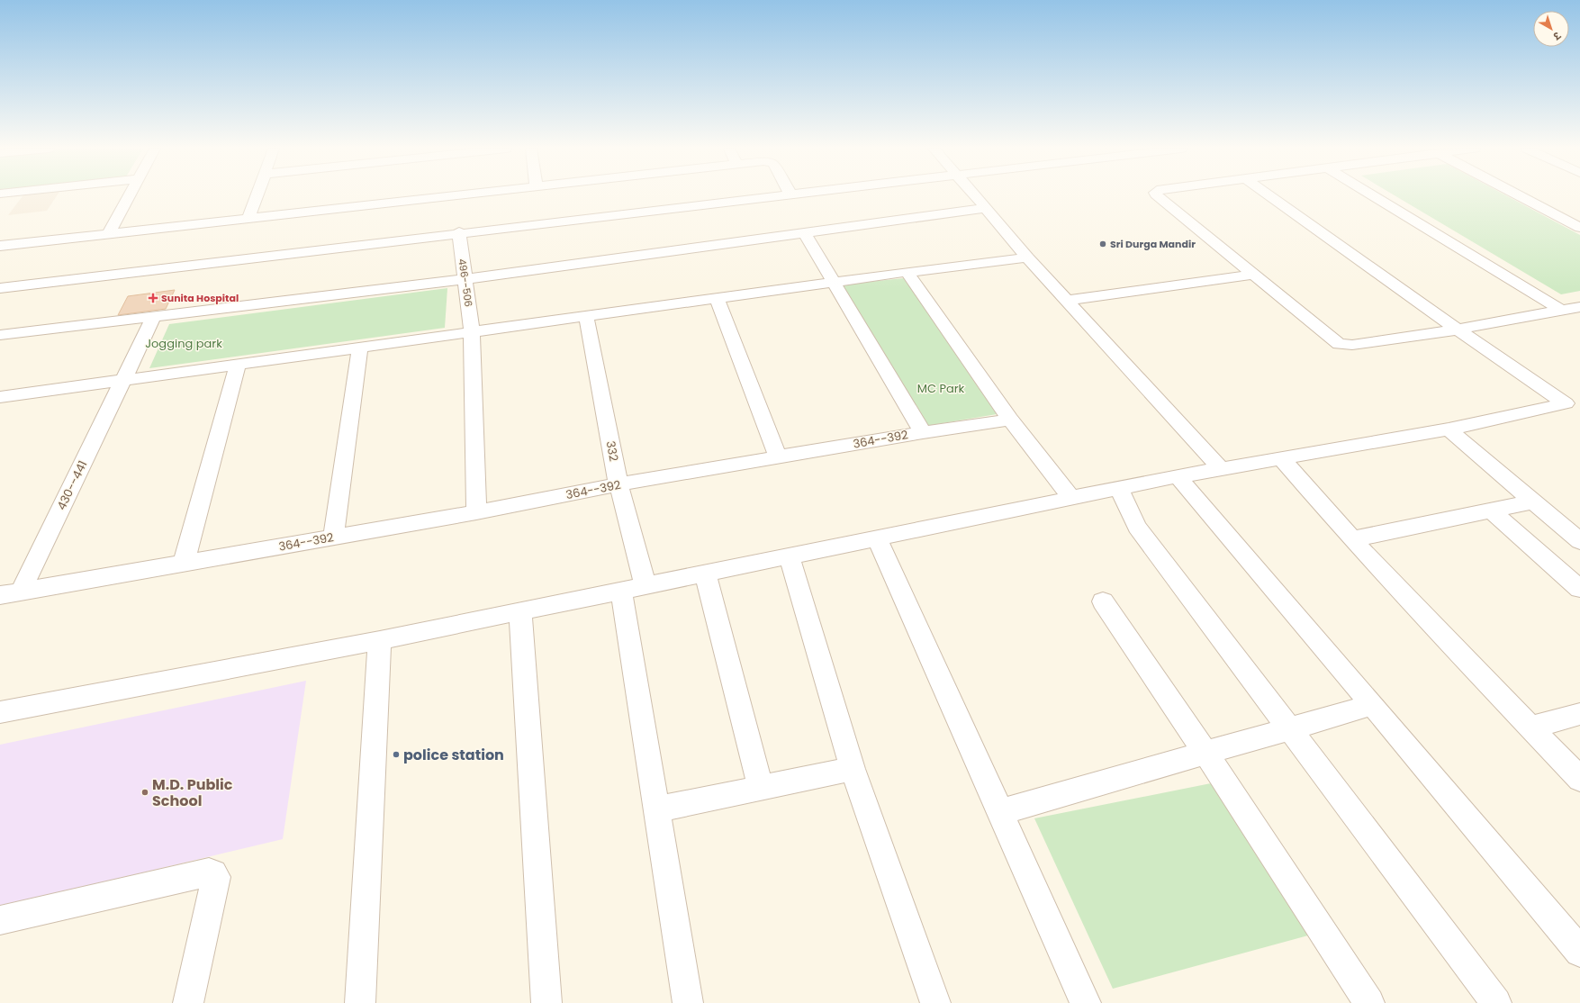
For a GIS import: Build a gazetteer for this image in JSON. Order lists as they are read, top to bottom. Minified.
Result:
{"streets":{"street":["496--506","364--392","332","430--441"]},"crossings":[["496--506","364--392"],["364--392","332"],["364--392","430--441"]],"parks":["Jogging park","MC Park"],"places":{"other":["Sri Durga Mandir","police station","M.D. Public School"],"health":["Sunita Hospital"]},"north":"bottom right"}
